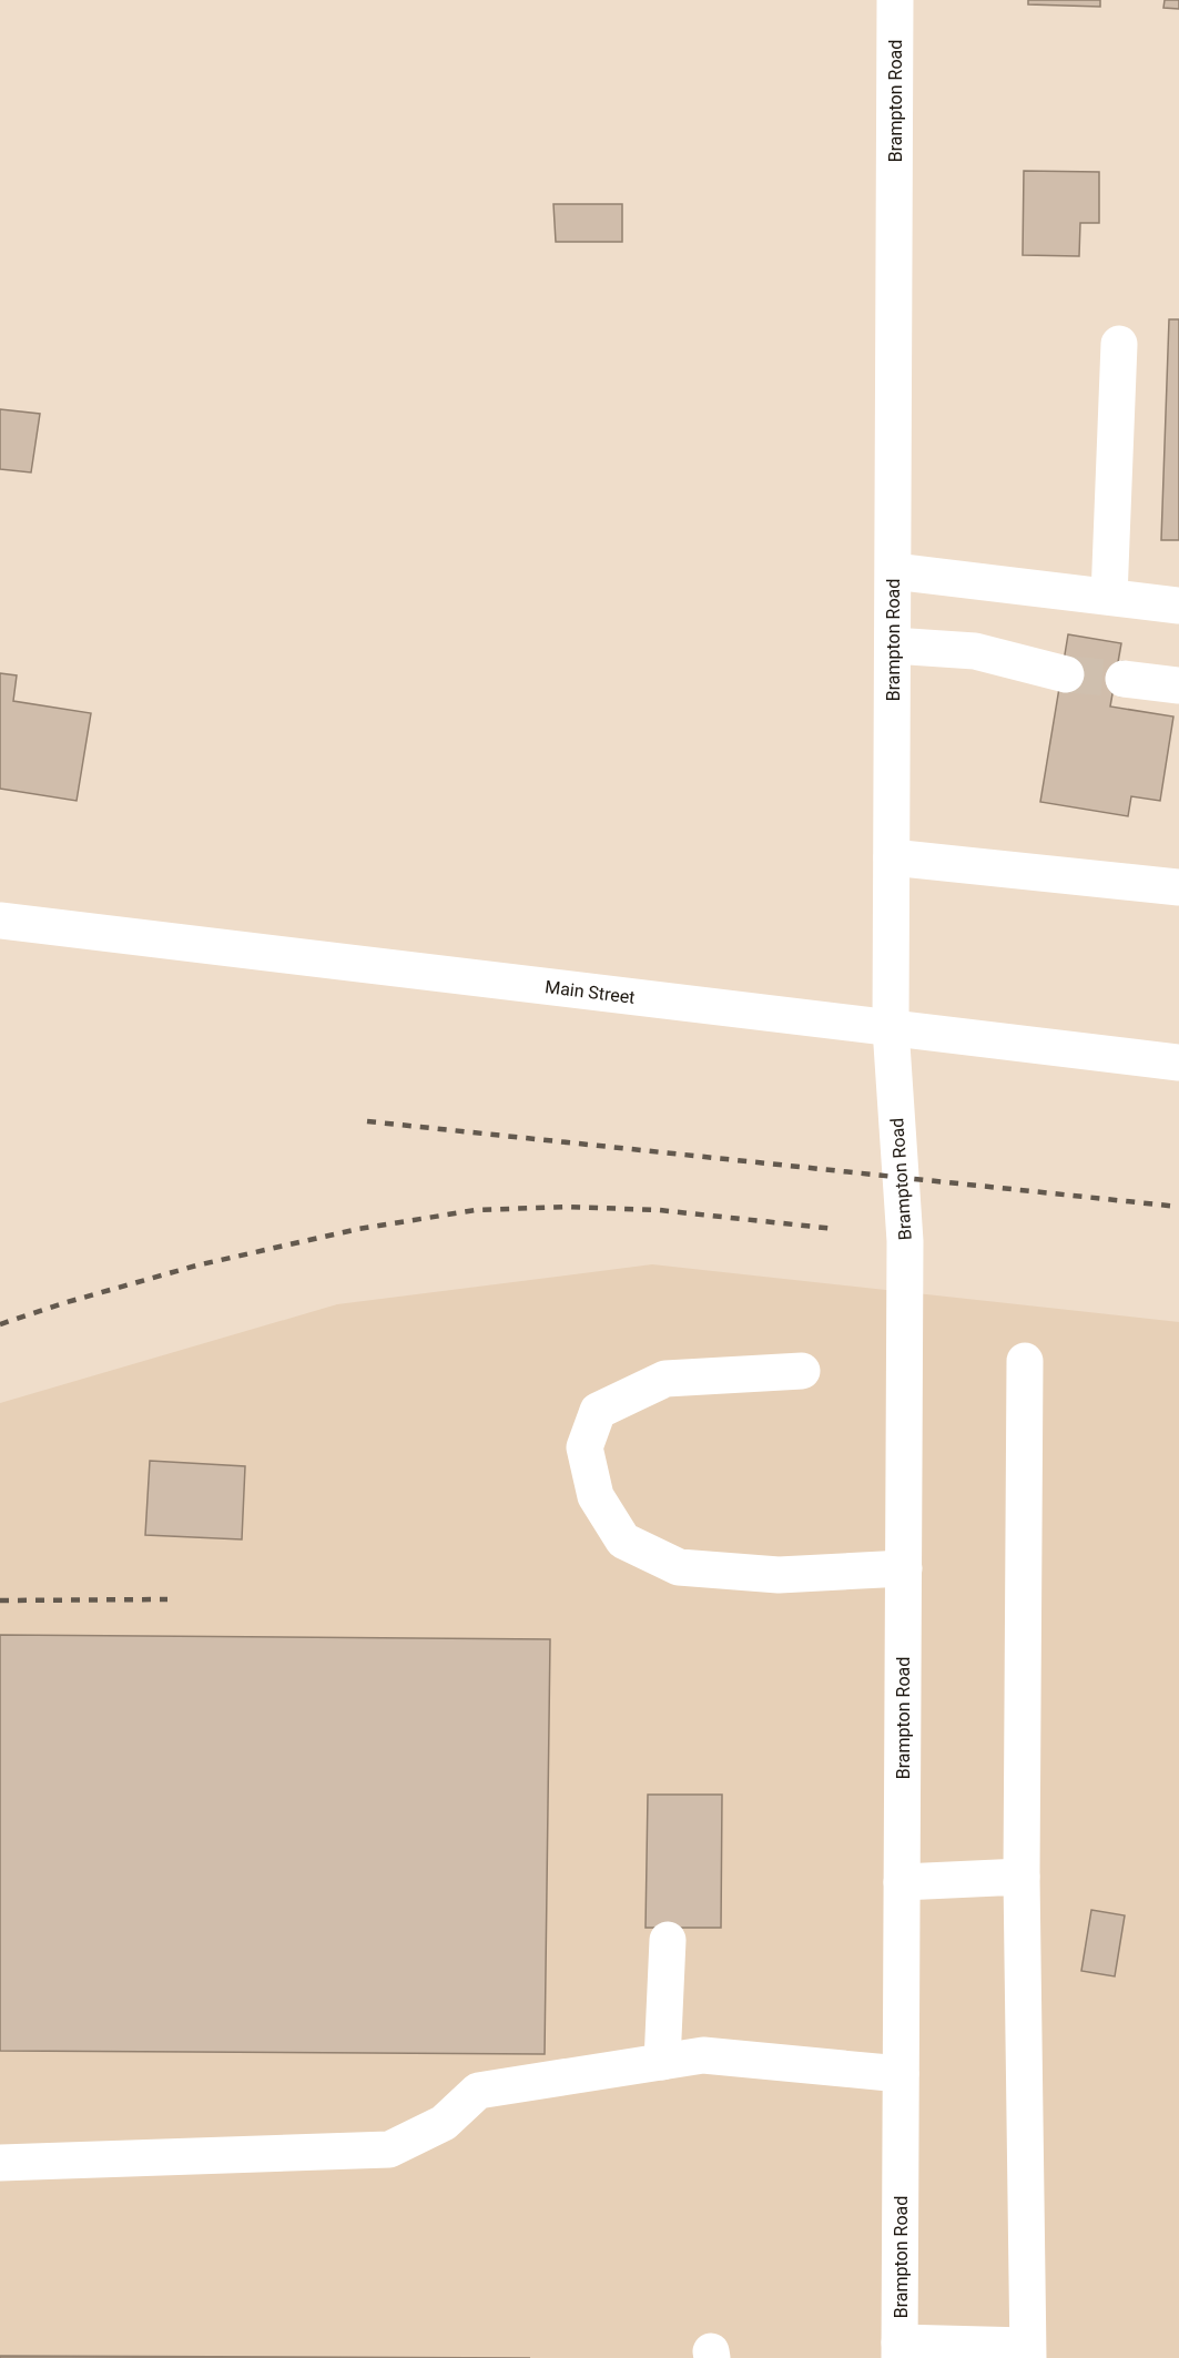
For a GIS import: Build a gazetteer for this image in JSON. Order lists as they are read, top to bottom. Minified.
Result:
{"streets":{"main road":["Brampton Road","Main Street"]},"crossings":[["Brampton Road","Main Street"]]}
